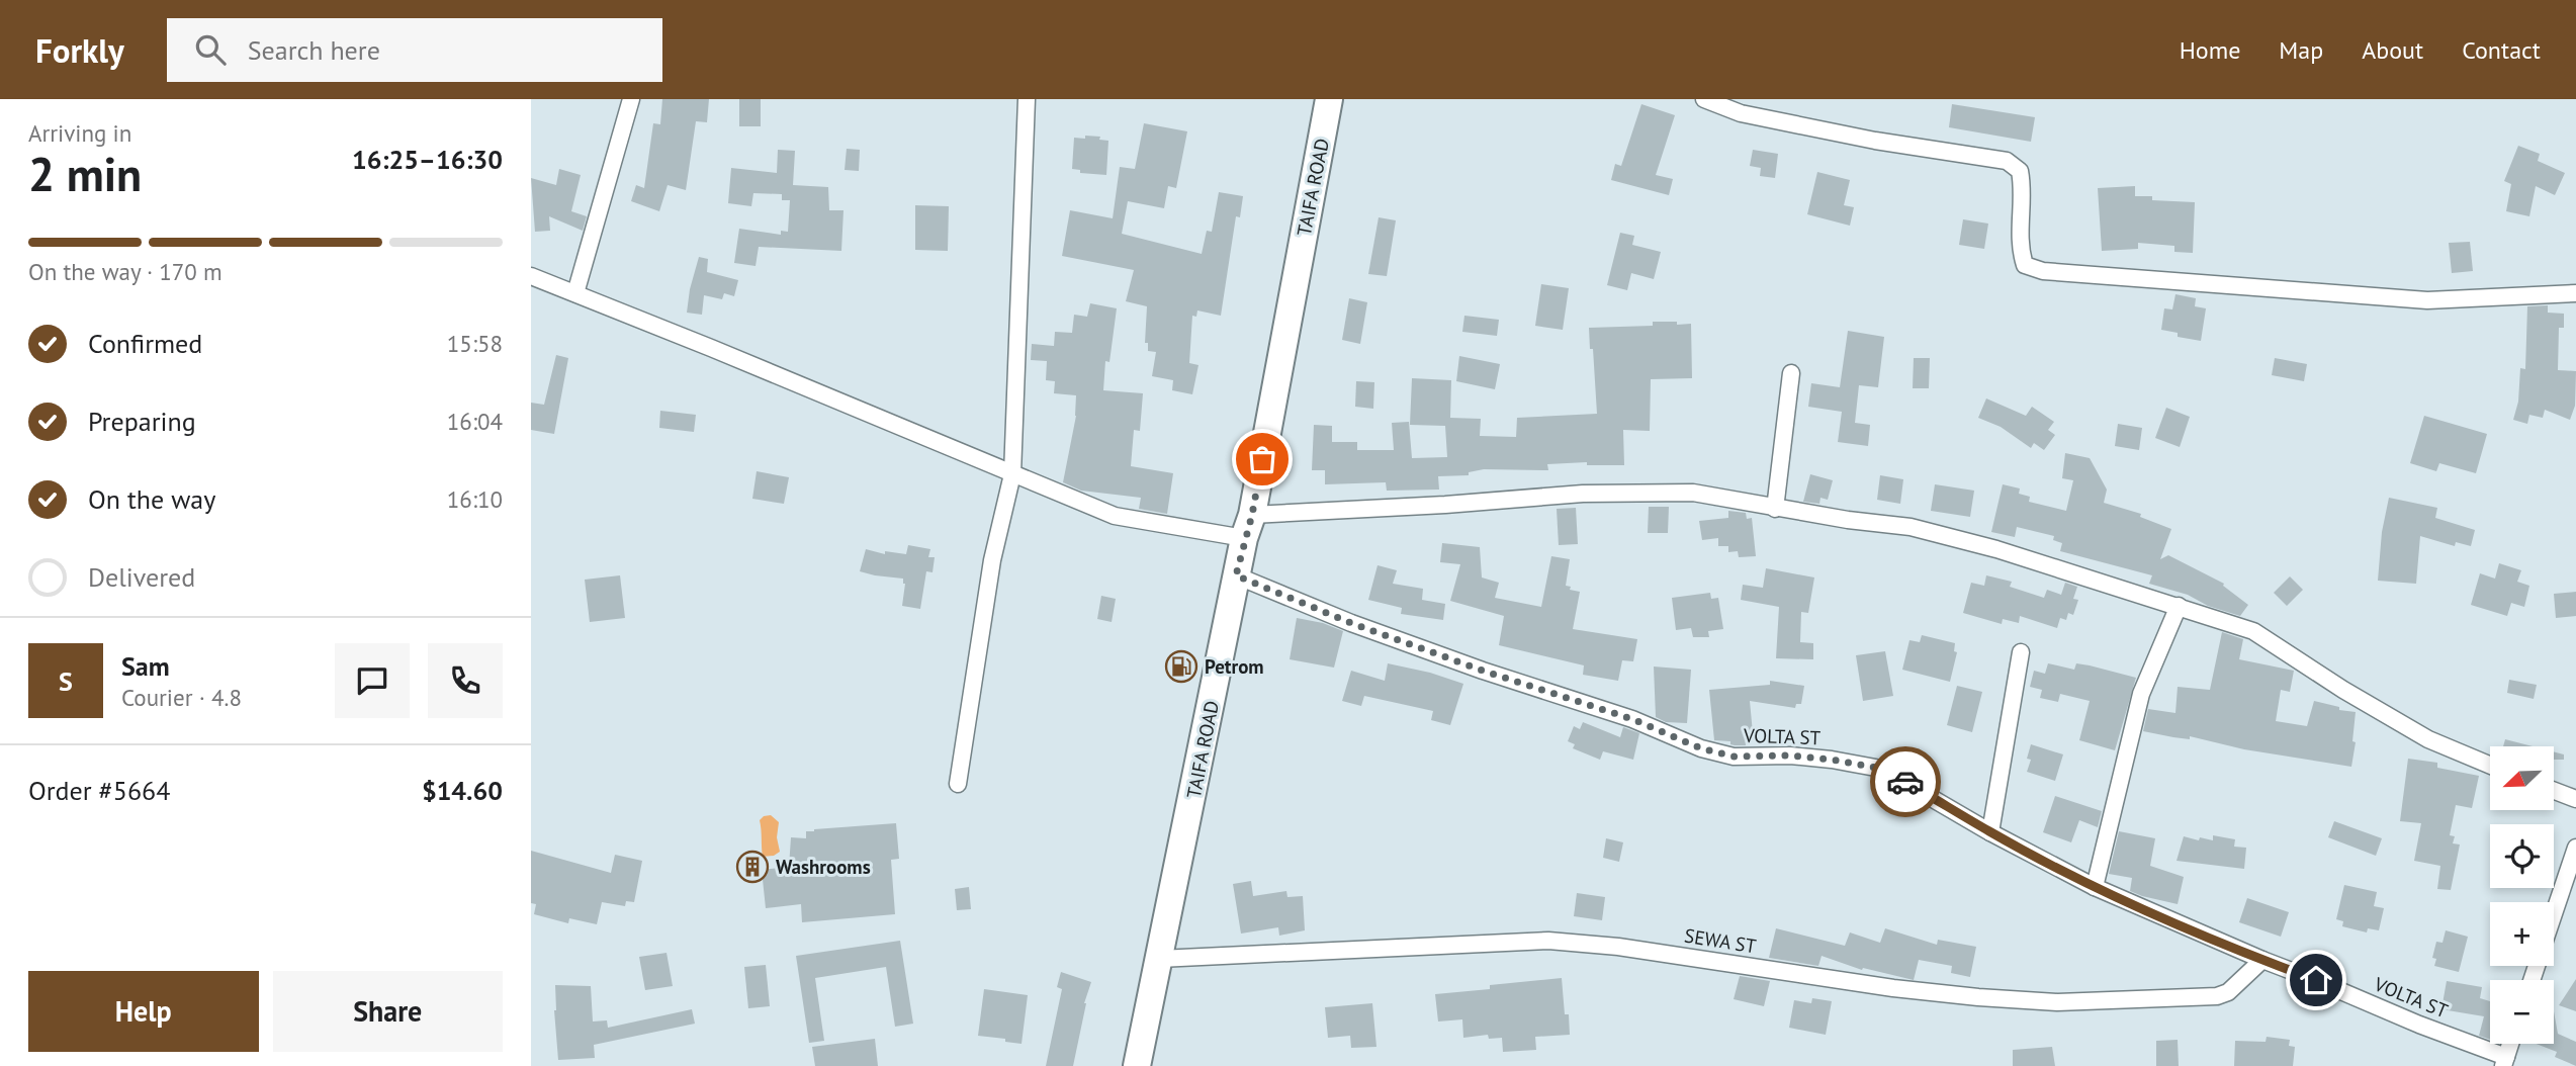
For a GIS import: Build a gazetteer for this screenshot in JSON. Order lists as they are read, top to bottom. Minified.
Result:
{"streets":{"highway":["TAIFA ROAD"],"street":["VOLTA ST","SEWA ST"]},"crossings":[["TAIFA ROAD","VOLTA ST"],["TAIFA ROAD","SEWA ST"],["VOLTA ST","SEWA ST"]],"places":{"fuel station":["Petrom"],"building":["Washrooms"]},"north":"bottom left","page":{"header":"Forkly","search":"Search here","nav":["Home","Map","About","Contact"],"heading":["2 min","Arriving in","16:25–16:30"],"panel":["Sam","Courier · 4.8","Order #5664","$14.60"],"bar":"On the way · 170 m","list":[["Confirmed","15:58"],["Preparing","16:04"],["On the way","16:10"],"Delivered"],"round":"S","map_buttons":["+","−"],"buttons":["Help","Share"]}}
